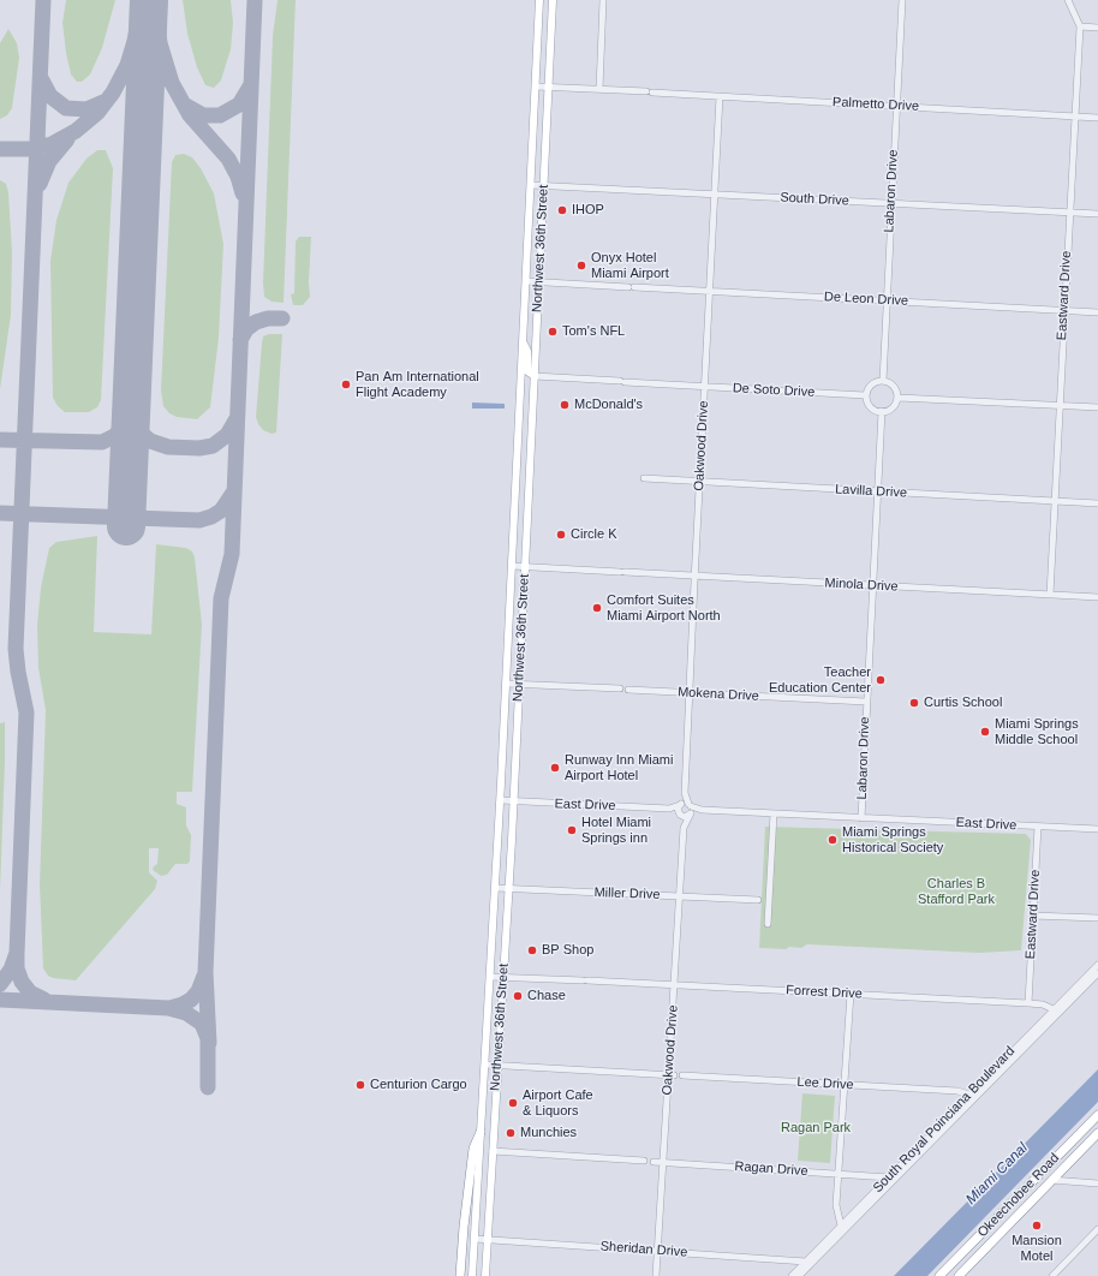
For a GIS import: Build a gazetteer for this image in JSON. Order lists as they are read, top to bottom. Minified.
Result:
{"streets":{"highway":["Okeechobee Road"],"main road":["Northwest 36th Street"],"street":["Palmetto Drive","Labaron Drive","South Drive","Eastward Drive","De Leon Drive","De Soto Drive","Oakwood Drive","Lavilla Drive","Minola Drive","Mokena Drive","East Drive","Miller Drive","Forrest Drive","Lee Drive","South Royal Poinciana Boulevard","Ragan Drive","Sheridan Drive"]},"crossings":[["Palmetto Drive","Labaron Drive"],["Palmetto Drive","Northwest 36th Street"],["Palmetto Drive","Eastward Drive"],["Palmetto Drive","Oakwood Drive"],["Labaron Drive","South Drive"],["Labaron Drive","De Leon Drive"],["Labaron Drive","De Soto Drive"],["Labaron Drive","Lavilla Drive"],["Labaron Drive","Minola Drive"],["Labaron Drive","Mokena Drive"],["Labaron Drive","East Drive"],["South Drive","Northwest 36th Street"],["South Drive","Eastward Drive"],["South Drive","Oakwood Drive"],["Northwest 36th Street","De Leon Drive"],["Northwest 36th Street","De Soto Drive"],["Northwest 36th Street","Minola Drive"],["Northwest 36th Street","East Drive"],["Northwest 36th Street","Miller Drive"],["Northwest 36th Street","Forrest Drive"],["Northwest 36th Street","Sheridan Drive"],["Eastward Drive","De Leon Drive"],["Eastward Drive","Lavilla Drive"],["Eastward Drive","Minola Drive"],["Eastward Drive","East Drive"],["Eastward Drive","Forrest Drive"],["De Leon Drive","Oakwood Drive"],["De Soto Drive","Oakwood Drive"],["Oakwood Drive","Lavilla Drive"],["Oakwood Drive","Minola Drive"],["Oakwood Drive","Mokena Drive"],["Oakwood Drive","East Drive"],["Oakwood Drive","Miller Drive"],["Oakwood Drive","Forrest Drive"],["Oakwood Drive","Ragan Drive"],["Oakwood Drive","Sheridan Drive"],["Forrest Drive","South Royal Poinciana Boulevard"],["Lee Drive","South Royal Poinciana Boulevard"],["South Royal Poinciana Boulevard","Ragan Drive"],["South Royal Poinciana Boulevard","Sheridan Drive"]],"water":["Miami Canal"],"parks":["Charles B Stafford Park","Ragan Park"],"places":["IHOP","Onyx Hotel Miami Airport","Tom's NFL","Pan Am International Flight Academy","McDonald's","Circle K","Comfort Suites Miami Airport North","Teacher Education Center","Curtis School","Miami Springs Middle School","Runway Inn Miami Airport Hotel","Hotel Miami Springs inn","Miami Springs Historical Society","BP Shop","Chase","Centurion Cargo","Airport Cafe & Liquors","Munchies","Mansion Motel"]}
